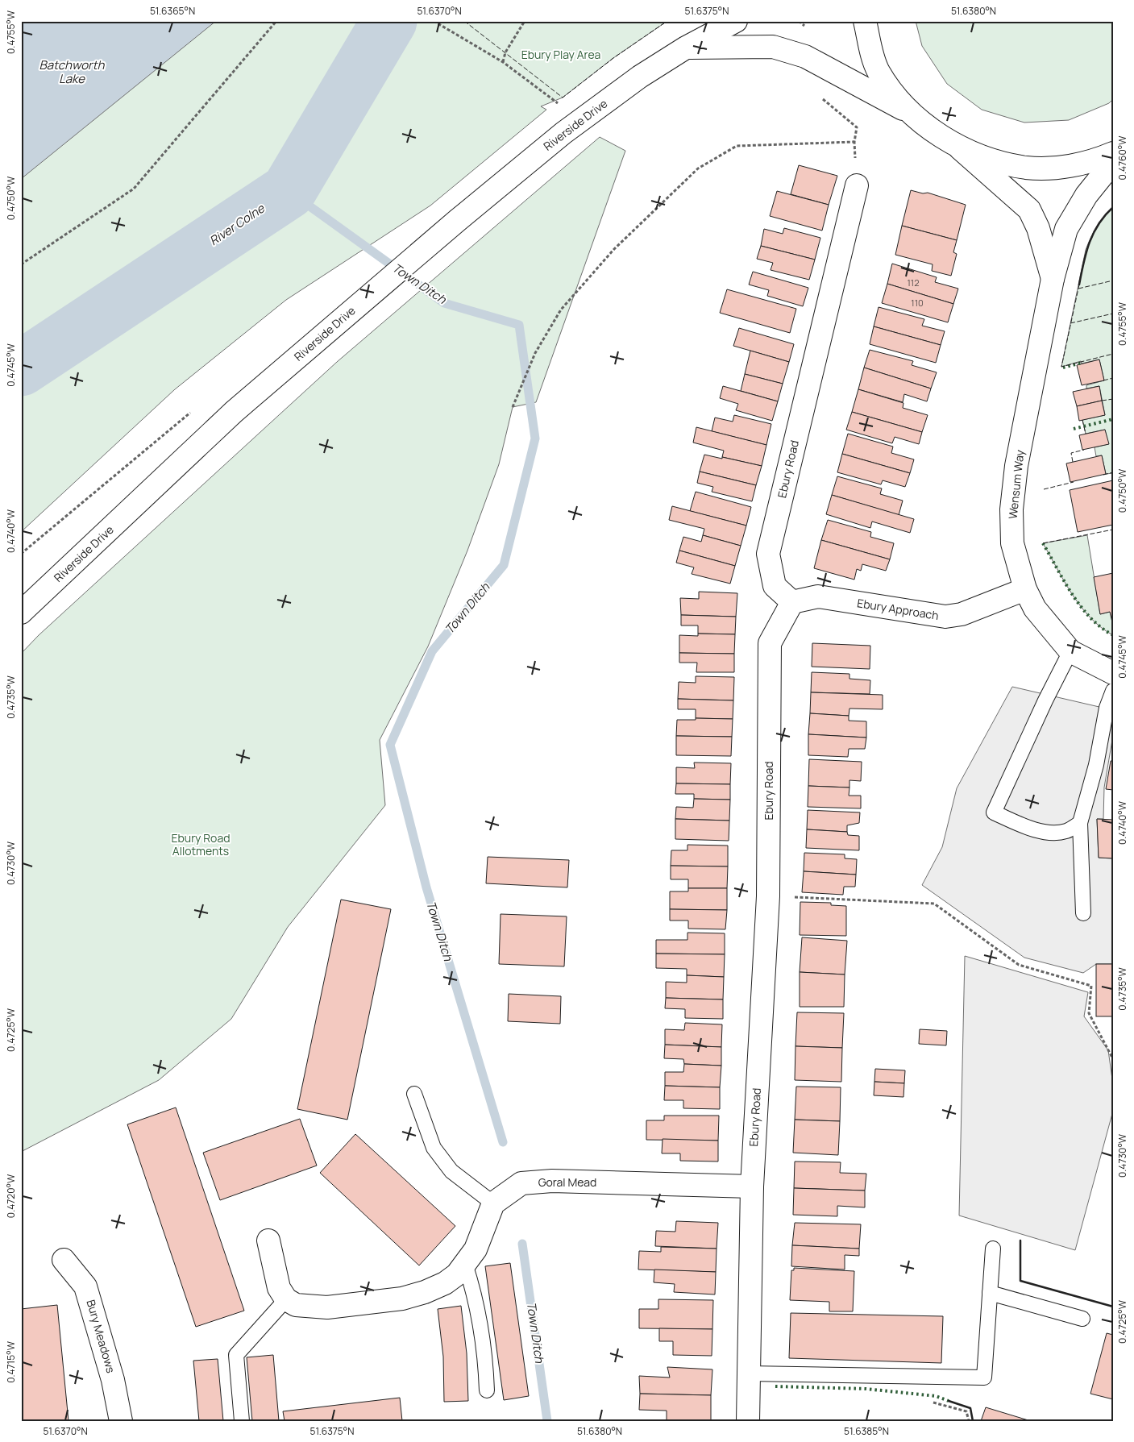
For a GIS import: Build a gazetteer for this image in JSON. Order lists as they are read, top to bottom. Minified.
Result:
{"streets":{"street":["Riverside Drive","Ebury Road","Wensum Way","Ebury Approach","Goral Mead","Bury Meadows"]},"crossings":[["Ebury Road","Ebury Approach"],["Ebury Road","Goral Mead"],["Wensum Way","Ebury Approach"]],"water":["Batchworth Lake","River Colne","Town Ditch"],"parks":["Ebury Play Area","Ebury Road Allotments"],"house_numbers":["112","110"],"coordinates":["51.6365°N","51.6370°N","51.6375°N","51.6380°N","0.4755°W","0.4760°W","0.4750°W","0.4745°W","0.4740°W","0.4735°W","0.4730°W","0.4725°W","0.4720°W","0.4715°W","51.6385°N"]}
